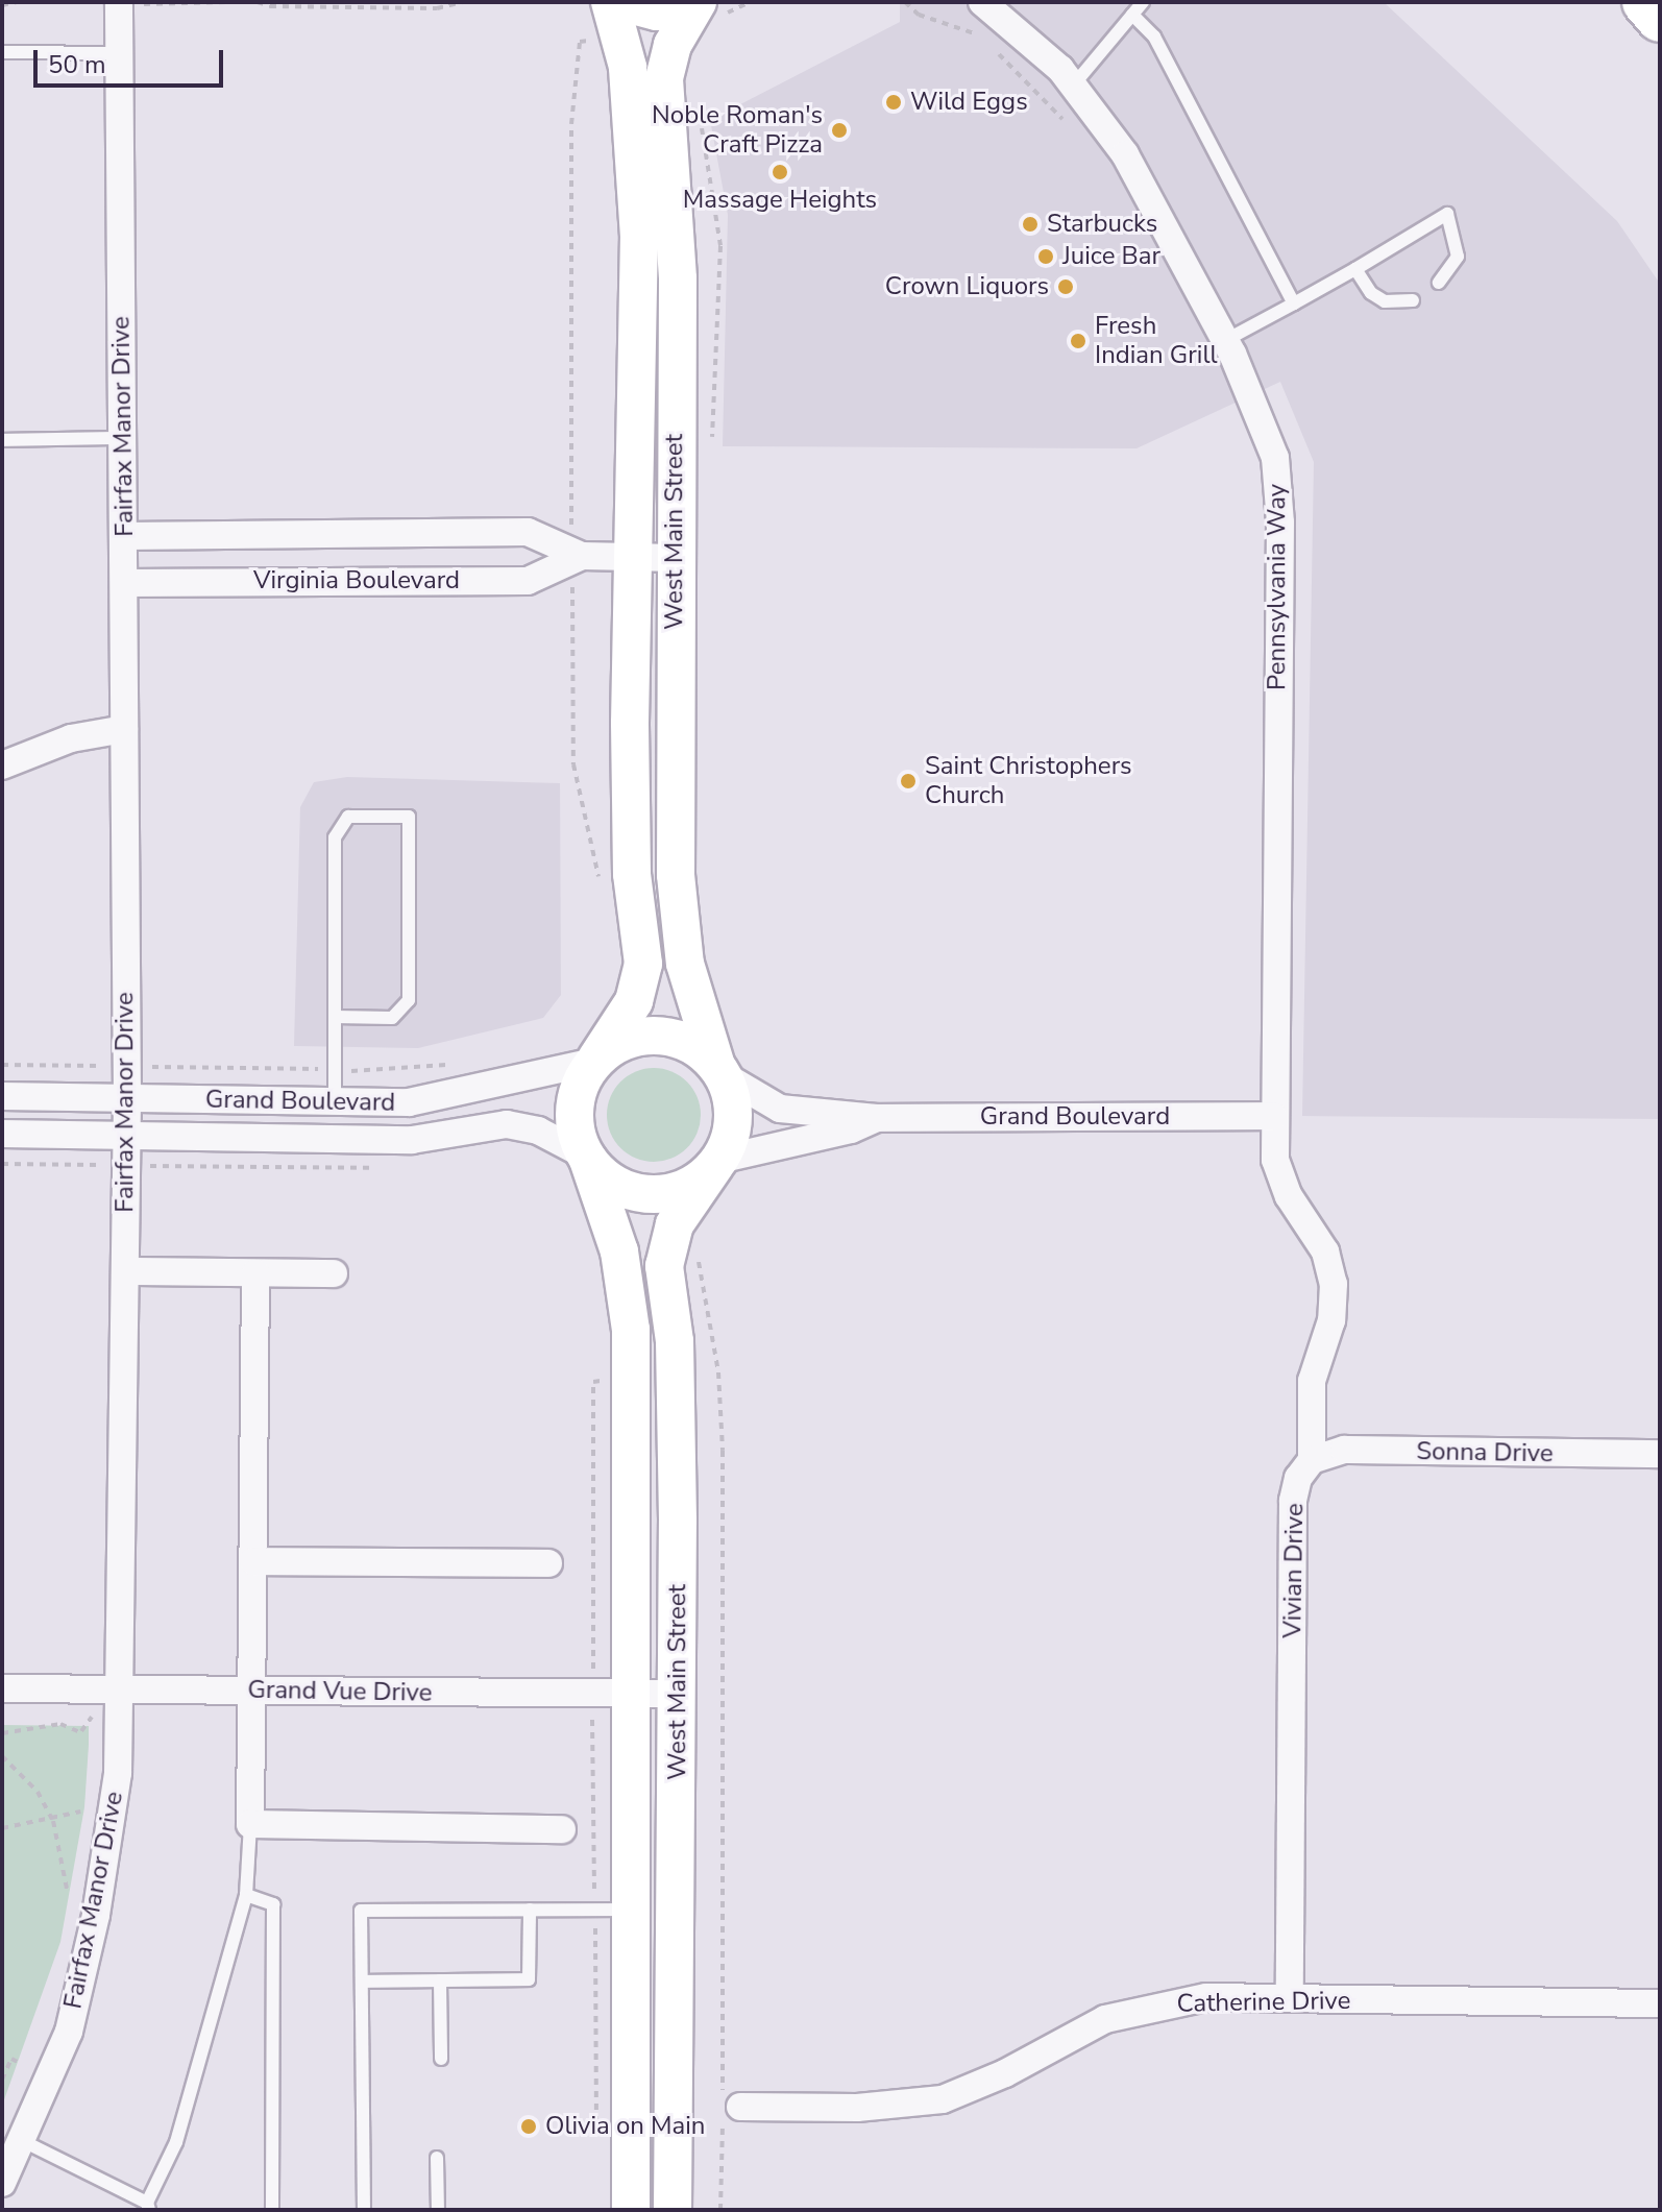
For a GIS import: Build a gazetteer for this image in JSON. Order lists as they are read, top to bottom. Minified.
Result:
{"streets":{"main road":["West Main Street"],"street":["Fairfax Manor Drive","Virginia Boulevard","Pennsylvania Way","Grand Boulevard","Sonna Drive","Vivian Drive","Grand Vue Drive","Catherine Drive"]},"crossings":[["Fairfax Manor Drive","Virginia Boulevard"],["Fairfax Manor Drive","Grand Boulevard"],["Fairfax Manor Drive","Grand Vue Drive"],["West Main Street","Virginia Boulevard"],["West Main Street","Grand Boulevard"],["West Main Street","Grand Vue Drive"],["Pennsylvania Way","Grand Boulevard"],["Pennsylvania Way","Vivian Drive"],["Grand Boulevard","Vivian Drive"],["Sonna Drive","Vivian Drive"],["Vivian Drive","Catherine Drive"]],"places":["Wild Eggs","Noble Roman's Craft Pizza","Massage Heights","Starbucks","Juice Bar","Crown Liquors","Fresh Indian Grill","Saint Christophers Church","Olivia on Main"],"scale_bar":"50 m"}
